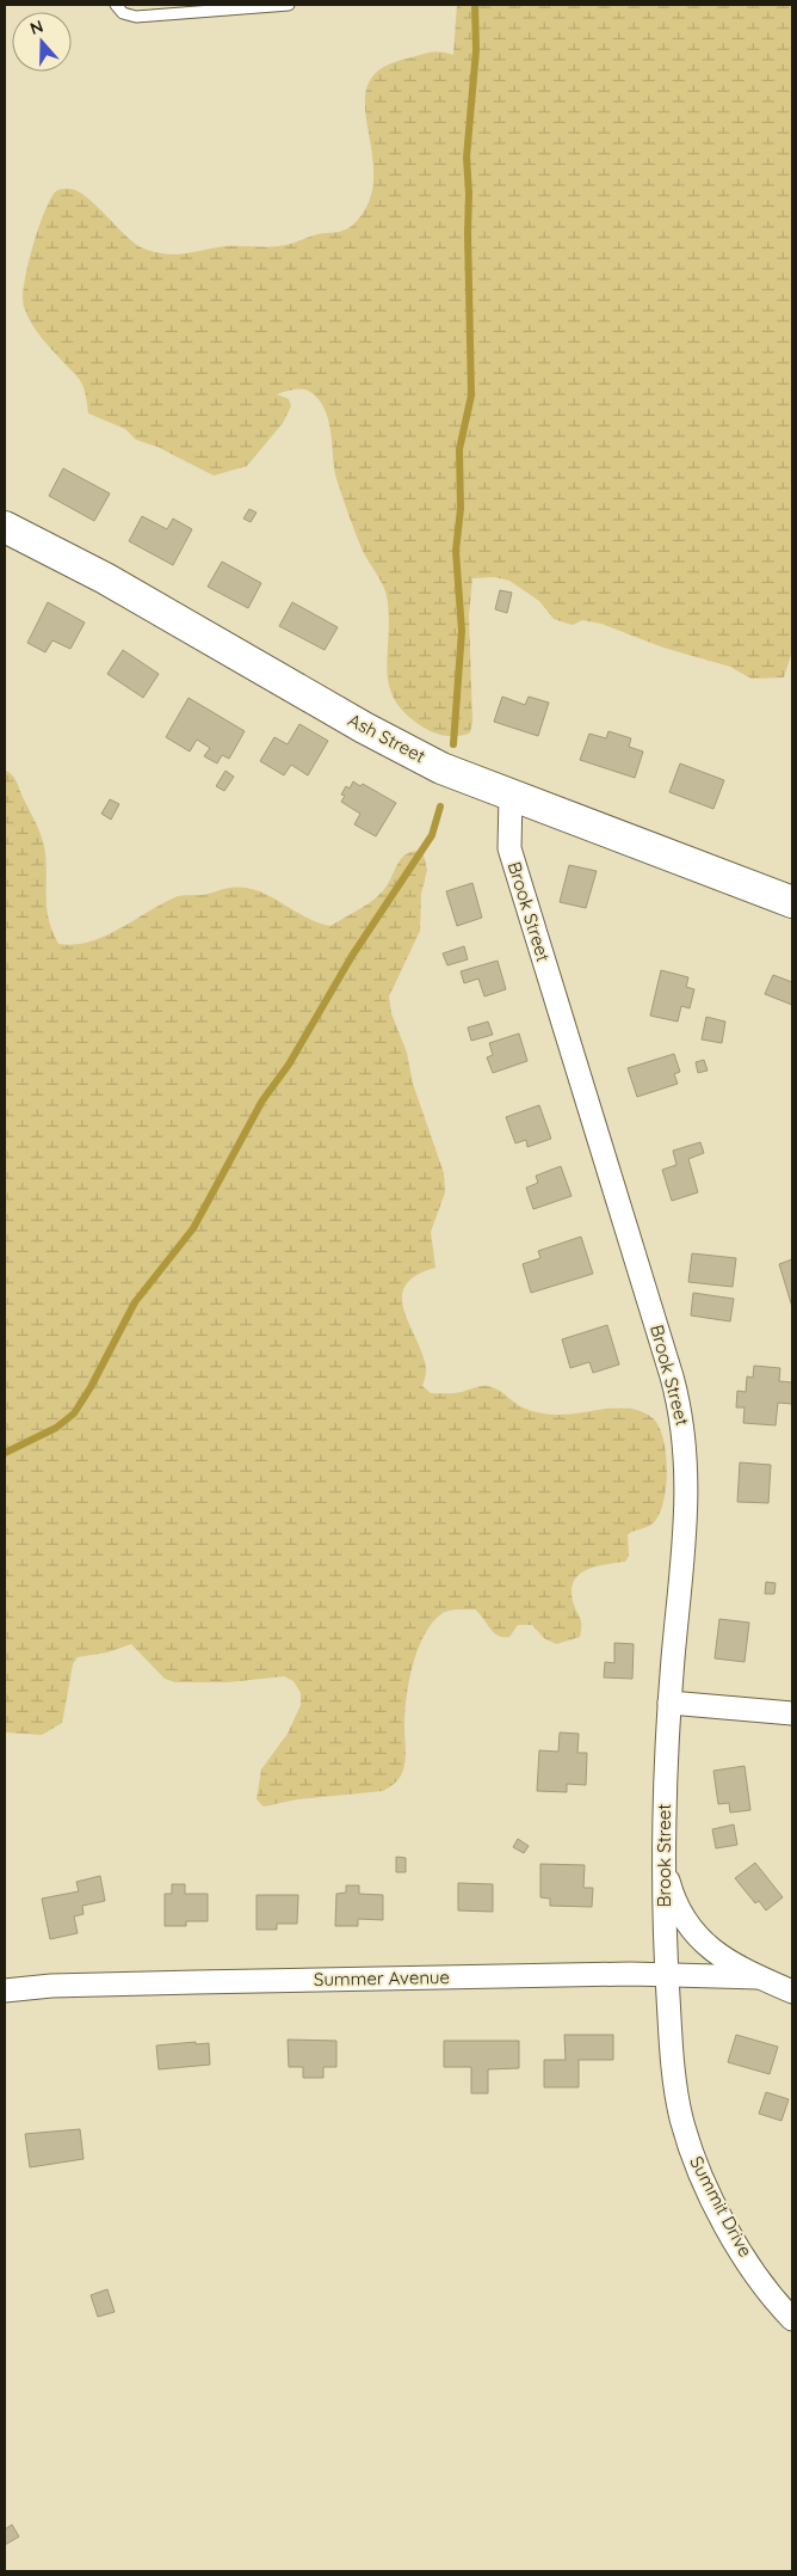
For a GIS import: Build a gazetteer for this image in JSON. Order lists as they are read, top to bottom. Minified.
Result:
{"streets":{"street":["Ash Street","Brook Street","Summer Avenue","Summit Drive"]},"crossings":[["Ash Street","Brook Street"],["Brook Street","Summer Avenue"],["Brook Street","Summit Drive"],["Summer Avenue","Summit Drive"]],"north":"top"}
